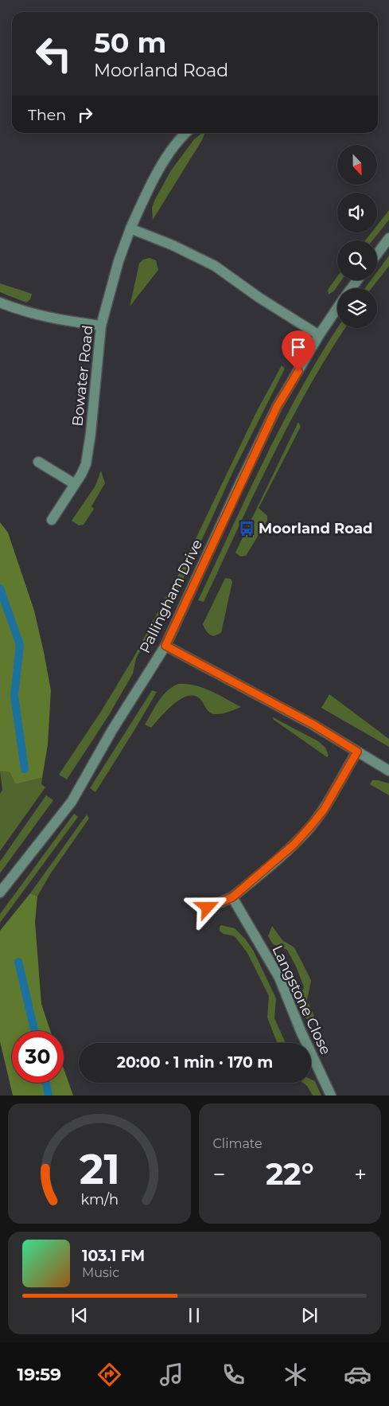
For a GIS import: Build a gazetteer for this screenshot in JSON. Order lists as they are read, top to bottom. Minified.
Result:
{"streets":{"street":["Bowater Road","Pallingham Drive","Langstone Close"]},"places":{"bus stop":["Moorland Road"]},"north":"bottom","page":{"turn":["50 m","Moorland Road"],"then":"Then","limit":"30","trip":"20:00 · 1 min · 170 m","tile":"Climate","heat":["−","22°","+"],"song":["103.1 FM","Music"],"tabs":"19:59","gauge":["21","km/h"]}}
